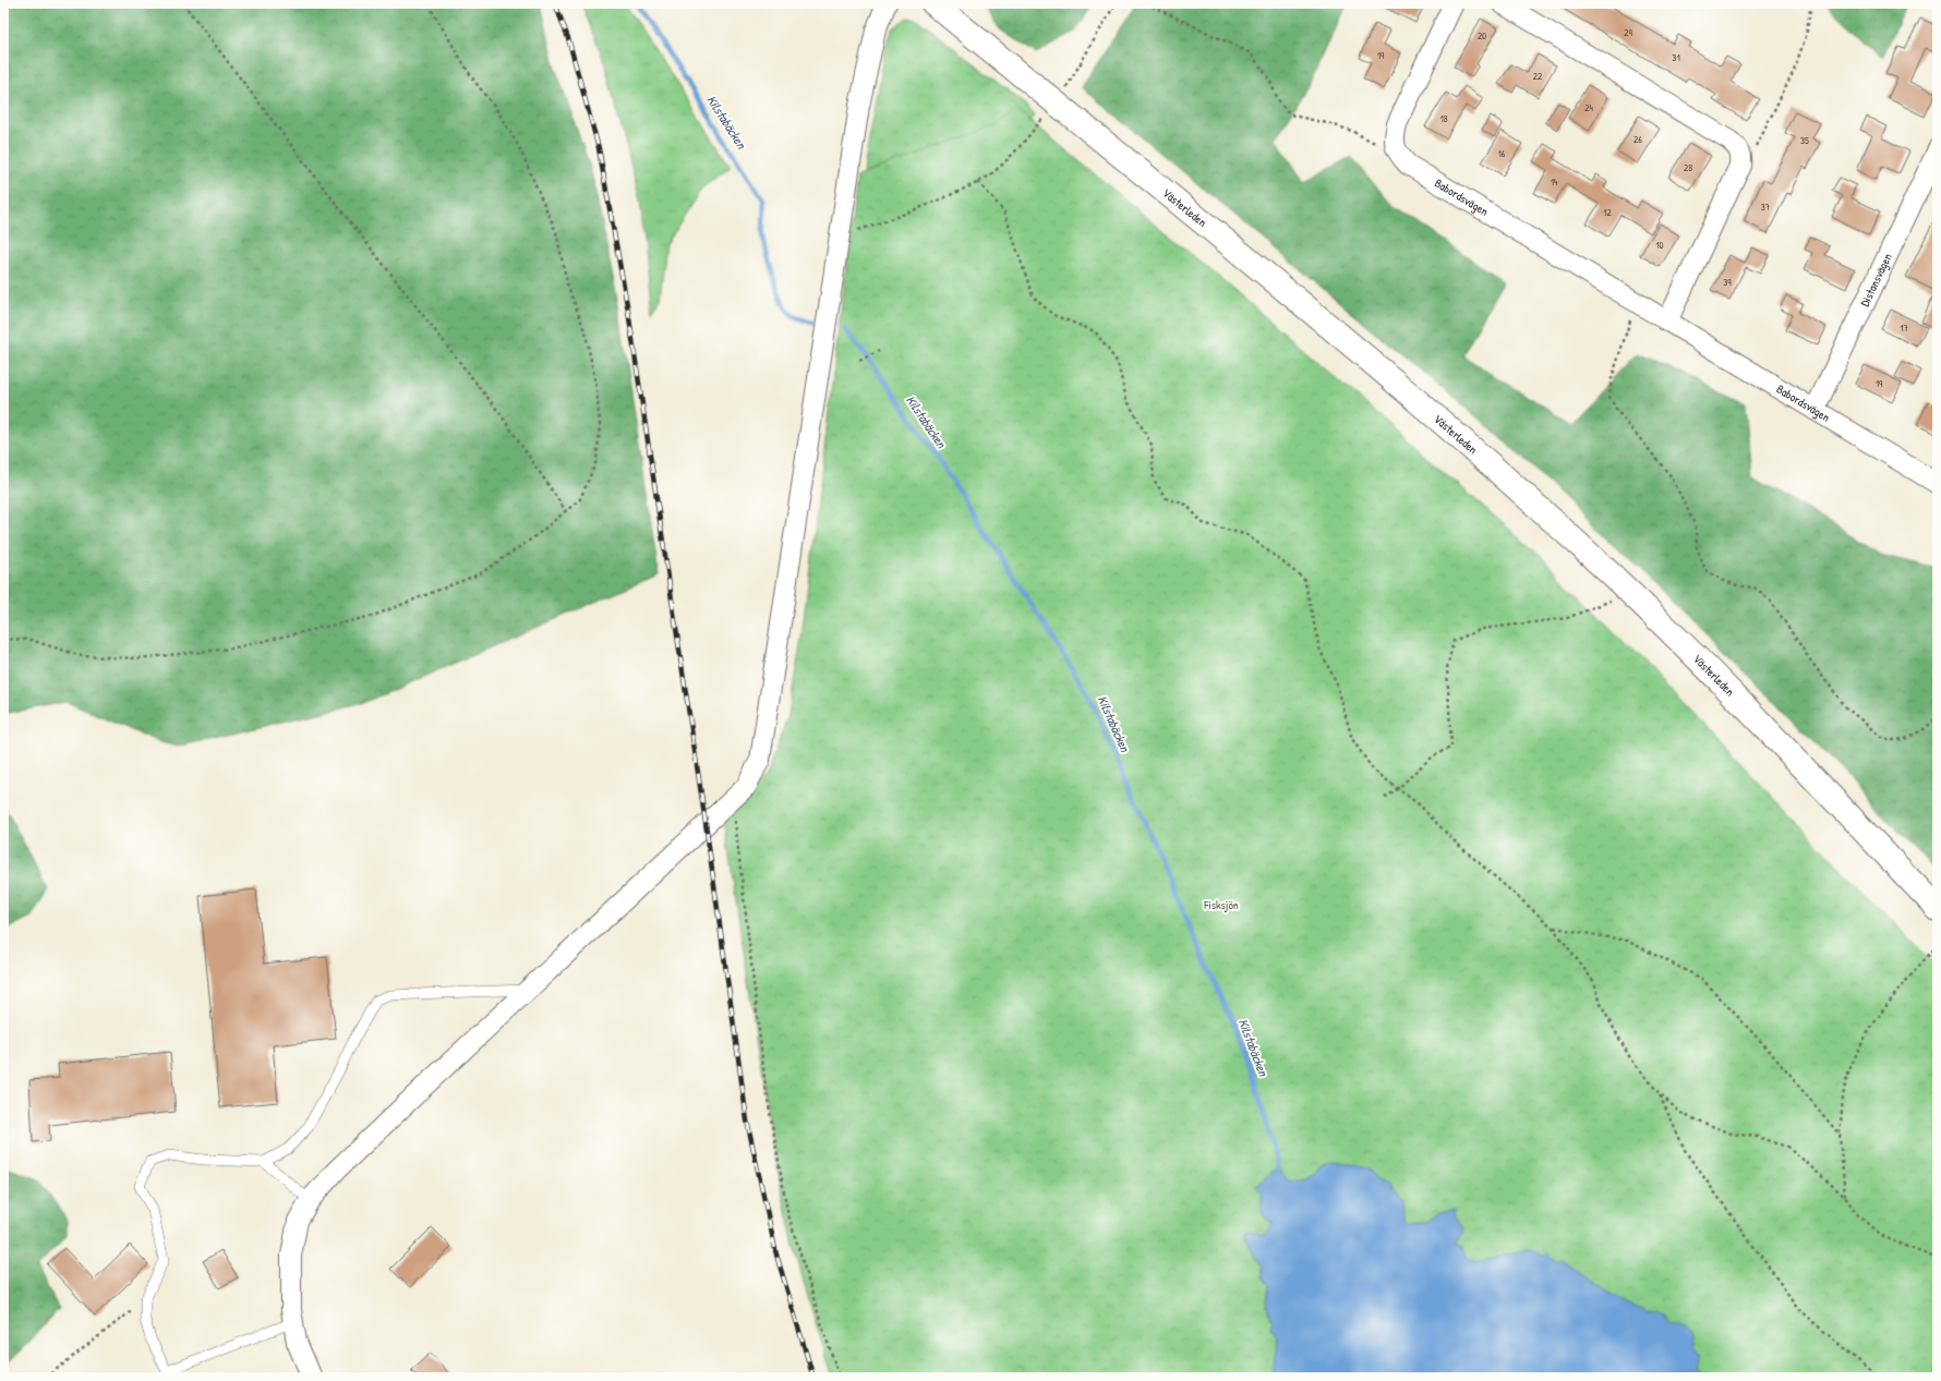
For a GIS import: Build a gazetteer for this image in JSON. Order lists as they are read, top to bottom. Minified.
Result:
{"streets":{"street":["Babordsvägen","Västerleden","Distansvägen"]},"crossings":[["Babordsvägen","Distansvägen"]],"water":["Kilstabäcken"],"parks":["Fisksjön"],"house_numbers":["29","20","19","31","22","24","18","26","35","16","28","14","37","12","10","39","17","19"]}
